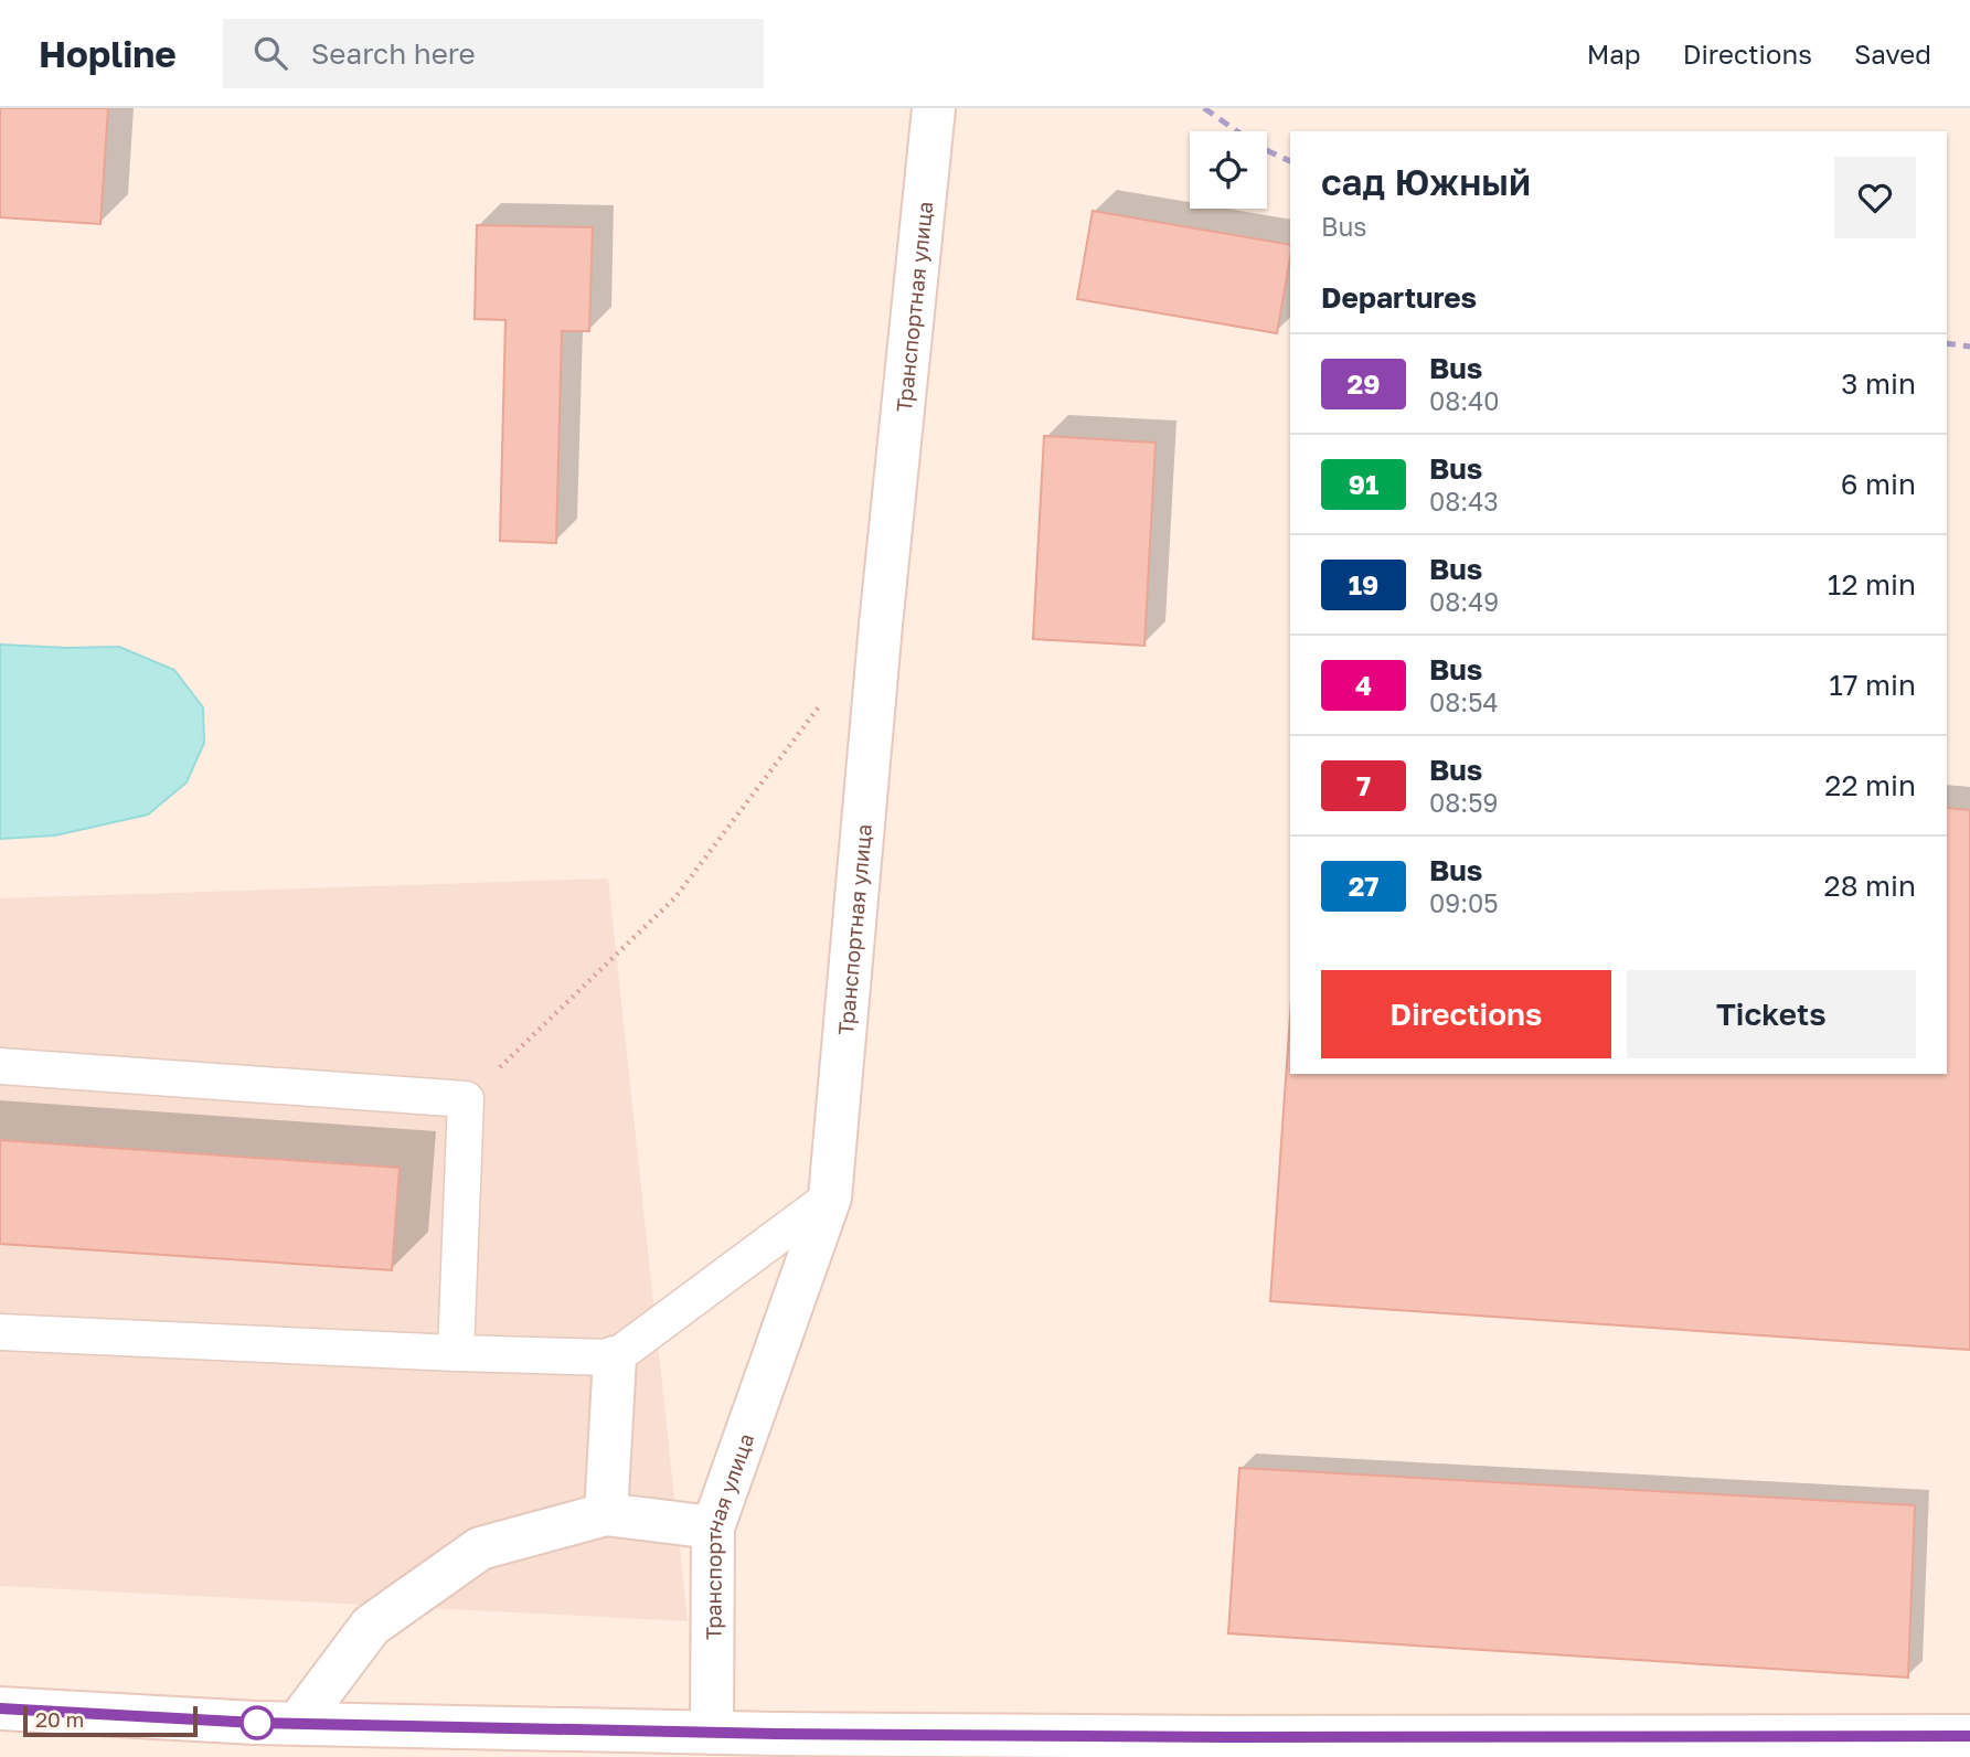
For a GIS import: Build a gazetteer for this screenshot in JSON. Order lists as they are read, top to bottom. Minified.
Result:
{"streets":{"street":["Транспортная улица"]},"lines":["bus line 29"],"scale_bar":"20 m","page":{"header":"Hopline","search":"Search here","nav":["Map","Directions","Saved"],"heading":[["сад Южный","Bus"],"Departures"],"list":[{"mark":"29","name":"Bus","note":"08:40","value":"3 min"},{"mark":"91","name":"Bus","note":"08:43","value":"6 min"},{"mark":"19","name":"Bus","note":"08:49","value":"12 min"},{"mark":"4","name":"Bus","note":"08:54","value":"17 min"},{"mark":"7","name":"Bus","note":"08:59","value":"22 min"},{"mark":"27","name":"Bus","note":"09:05","value":"28 min"}],"buttons":["Directions","Tickets"],"scale":"20 m"}}
